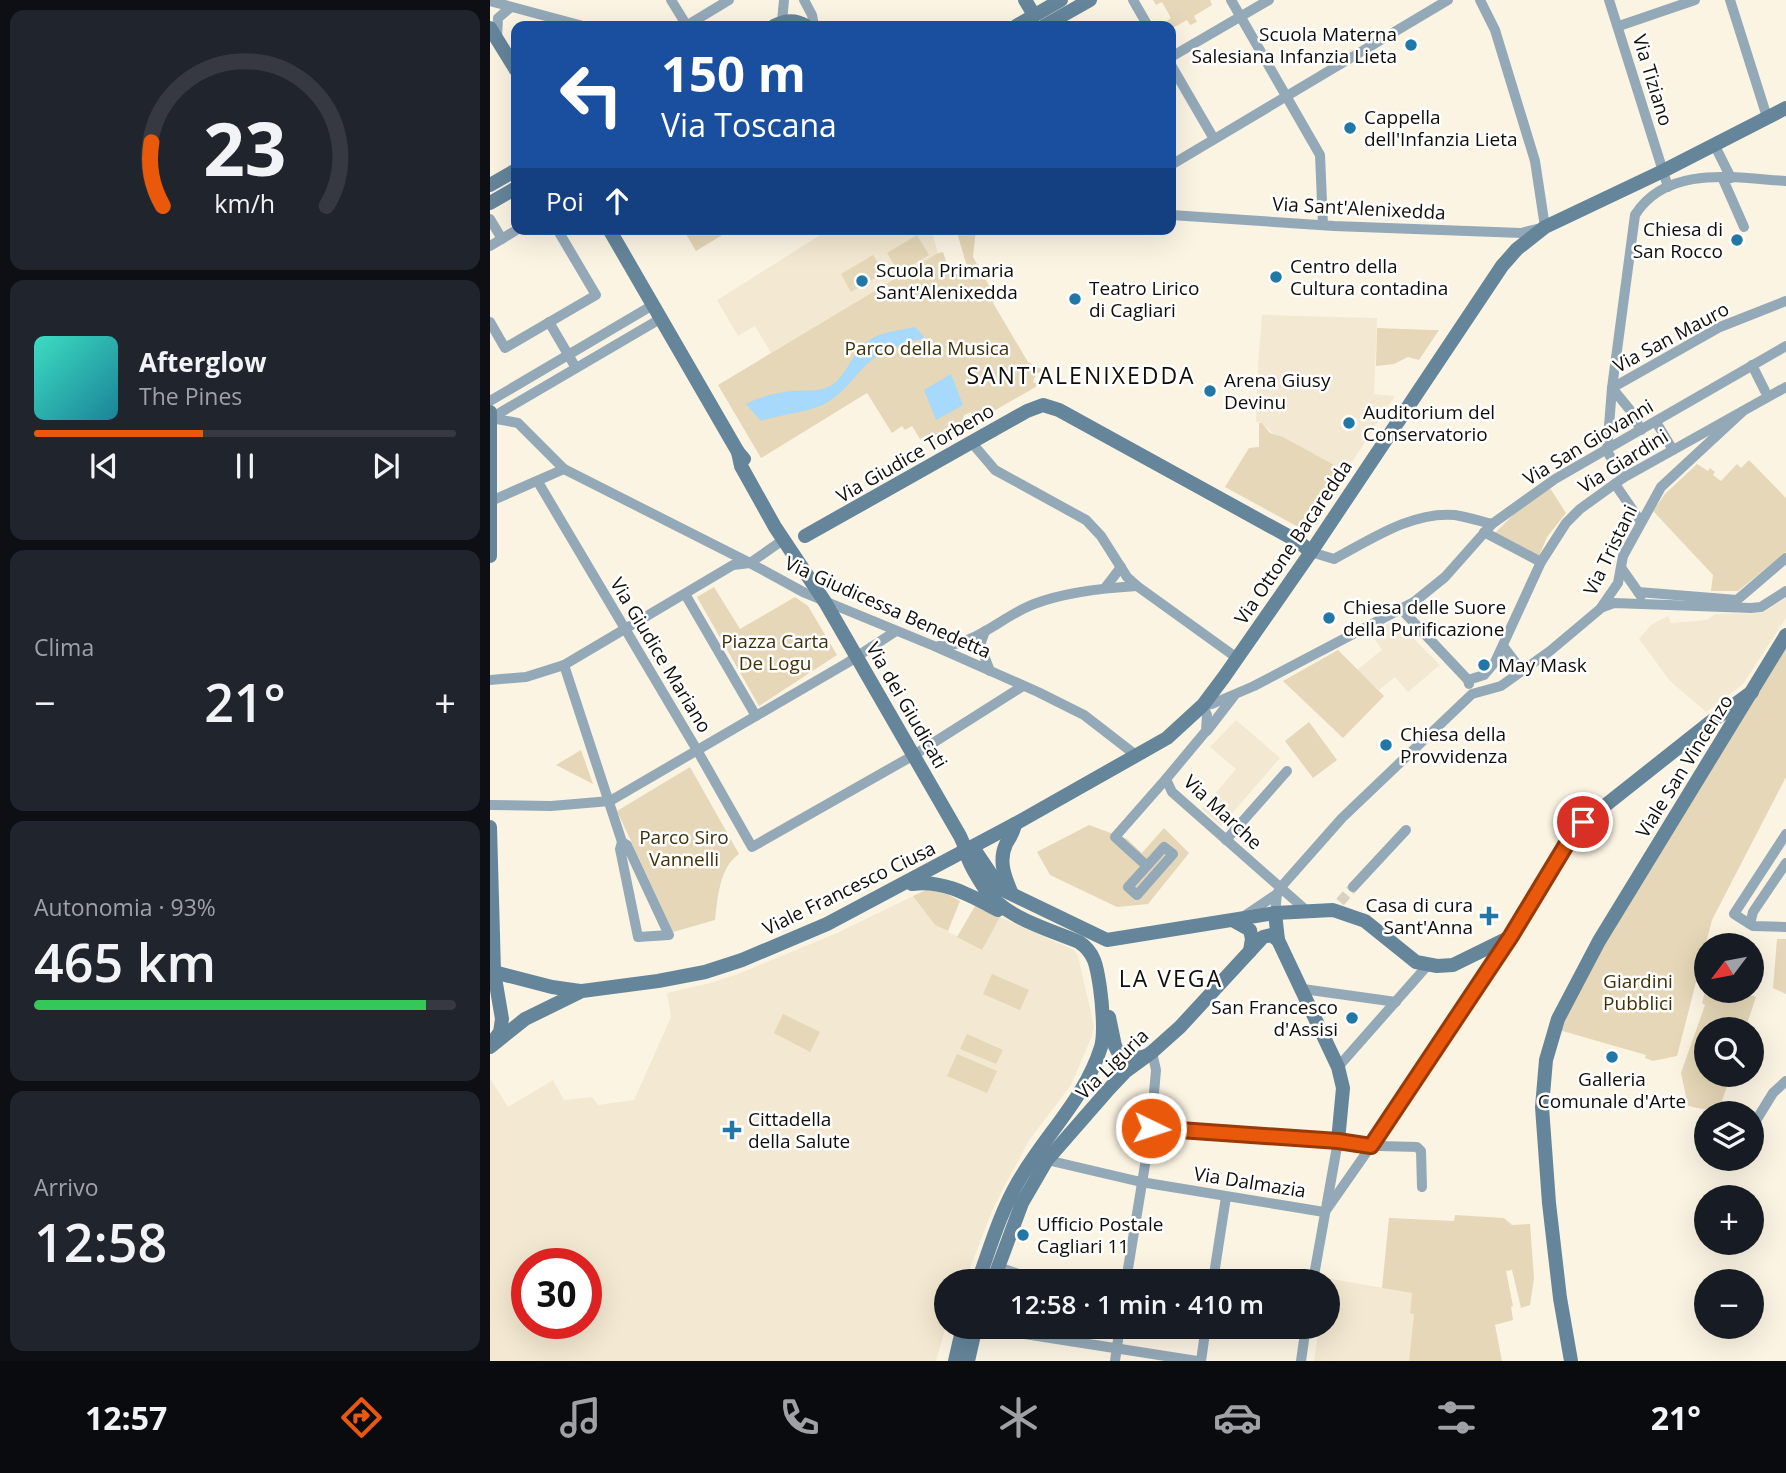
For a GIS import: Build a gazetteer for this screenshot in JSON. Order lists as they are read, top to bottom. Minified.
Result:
{"streets":{"street":["Via Tiziano","Via Sant'Alenixedda","Via San Mauro","Via San Giovanni","Via Giudice Torbeno","Via Giardini","Via Ottone Bacaredda","Via Tristani","Via Giudicessa Benedetta","Via Giudice Mariano","Via dei Giudicati","Viale San Vincenzo","Via Marche","Viale Francesco Ciusa","Via Liguria","Via Dalmazia"]},"crossings":[["Via Tiziano","Via Ottone Bacaredda"],["Via Sant'Alenixedda","Via Ottone Bacaredda"],["Via San Giovanni","Via Ottone Bacaredda"],["Via San Giovanni","Via Marche"],["Via Giudice Torbeno","Via Ottone Bacaredda"],["Via Giudice Torbeno","Via dei Giudicati"],["Via Giardini","Via Tristani"],["Via Ottone Bacaredda","Via Giudicessa Benedetta"],["Via Ottone Bacaredda","Via dei Giudicati"],["Via Ottone Bacaredda","Viale Francesco Ciusa"],["Via Giudicessa Benedetta","Via dei Giudicati"],["Via Giudice Mariano","Via dei Giudicati"],["Via dei Giudicati","Viale Francesco Ciusa"],["Via Liguria","Via Dalmazia"]],"districts":["SANT'ALENIXEDDA","LA VEGA"],"parks":["Parco della Musica","Piazza Carta De Logu","Parco Siro Vannelli","Giardini Pubblici"],"places":{"other":["Scuola Materna Salesiana Infanzia Lieta","Cappella dell'Infanzia Lieta","Chiesa di San Rocco","Centro della Cultura contadina","Scuola Primaria Sant'Alenixedda","Teatro Lirico di Cagliari","Arena Giusy Devinu","Auditorium del Conservatorio","Chiesa delle Suore della Purificazione","May Mask","Chiesa della Provvidenza","San Francesco d'Assisi","Galleria Comunale d'Arte","Ufficio Postale Cagliari 11"],"health":["Casa di cura Sant'Anna","Cittadella della Salute"]},"north":"bottom left","page":{"turn":["150 m","Via Toscana"],"then":"Poi","song":["Afterglow","The Pines"],"tile":["Clima",["Autonomia · 93%","465 km"],["Arrivo","12:58"]],"heat":["−","21°","+"],"map_buttons":["+","−"],"limit":"30","trip":"12:58 · 1 min · 410 m","tabs":["12:57","21°"],"gauge":["23","km/h"]}}
